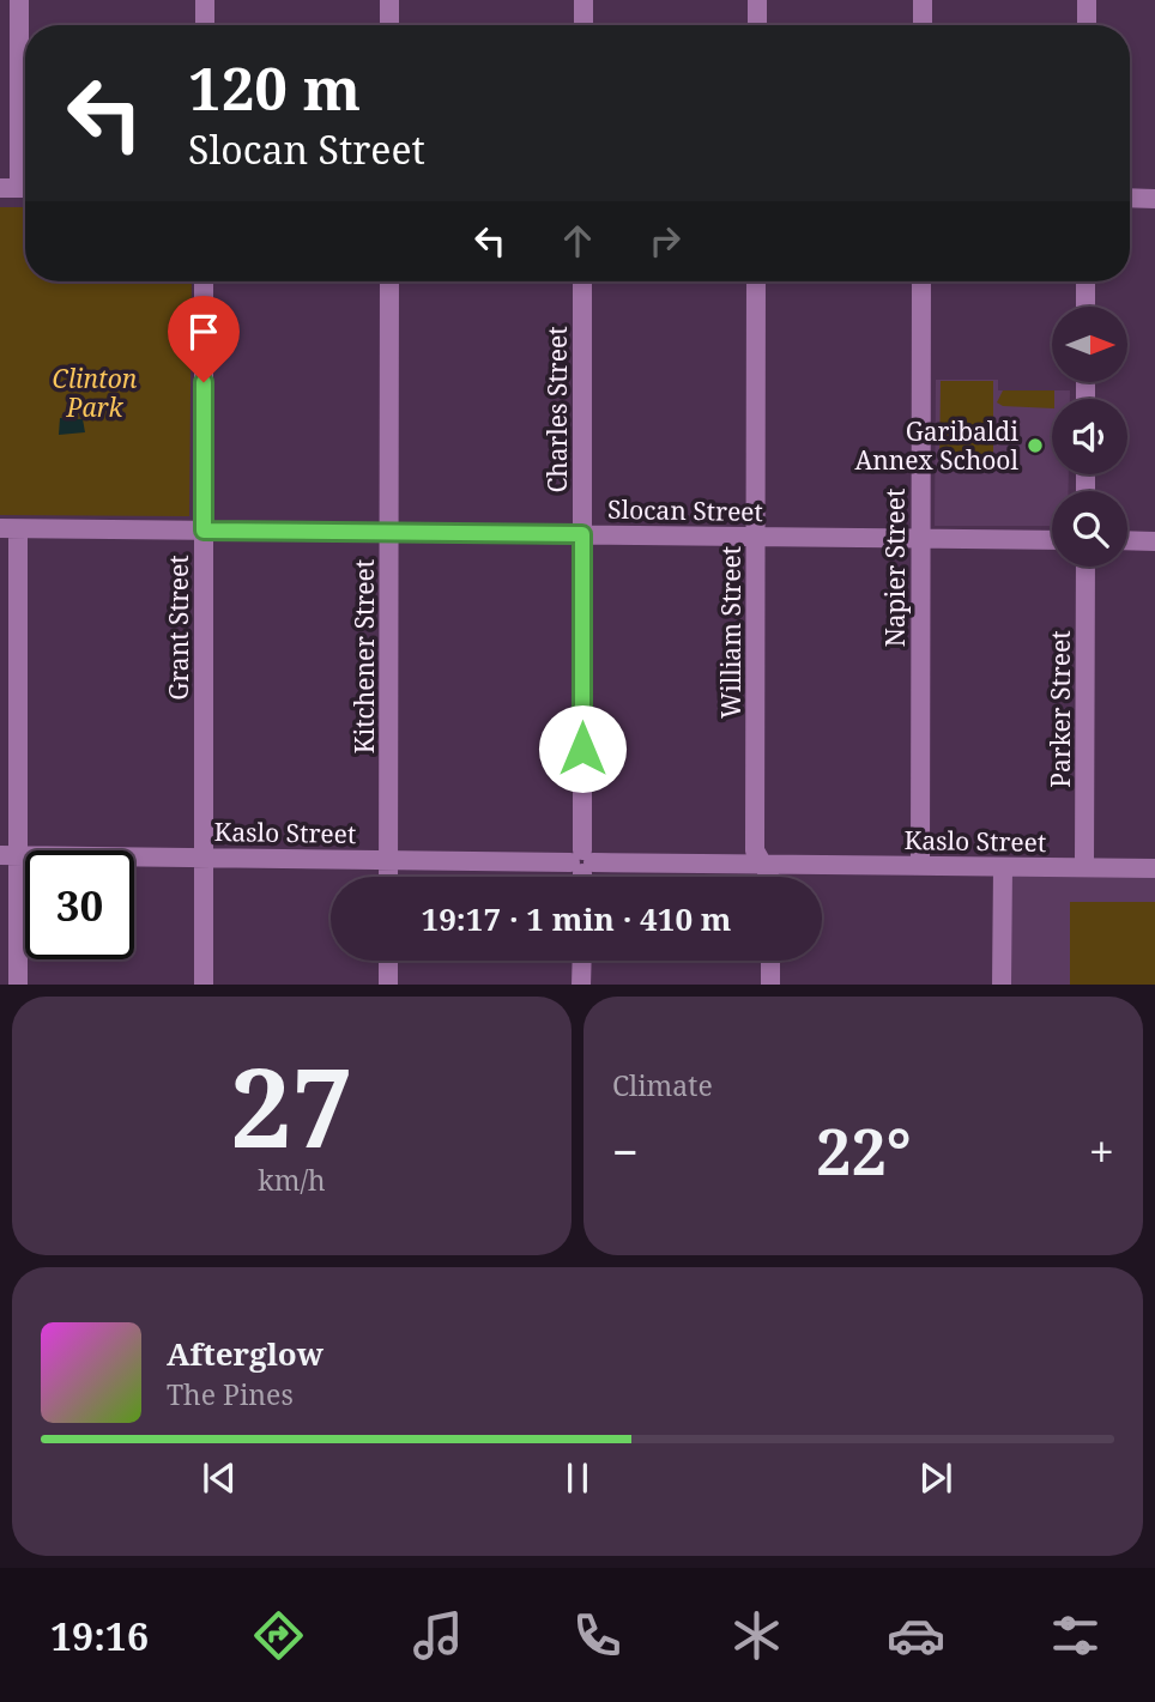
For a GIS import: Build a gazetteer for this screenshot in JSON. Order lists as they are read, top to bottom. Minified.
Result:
{"streets":{"street":["Charles Street","Slocan Street","Napier Street","Grant Street","William Street","Kitchener Street","Parker Street","Kaslo Street"]},"crossings":[["Charles Street","Slocan Street"],["Charles Street","Kaslo Street"],["Slocan Street","Napier Street"],["Slocan Street","Grant Street"],["Slocan Street","William Street"],["Slocan Street","Kitchener Street"],["Napier Street","Kaslo Street"],["Grant Street","Kaslo Street"],["William Street","Kaslo Street"],["Kitchener Street","Kaslo Street"],["Parker Street","Kaslo Street"]],"parks":["Clinton Park"],"places":["Garibaldi Annex School"],"north":"right","page":{"turn":["120 m","Slocan Street"],"limit":"30","trip":"19:17 · 1 min · 410 m","tile":[["27","km/h"],"Climate"],"heat":["−","22°","+"],"song":["Afterglow","The Pines"],"tabs":"19:16"}}
